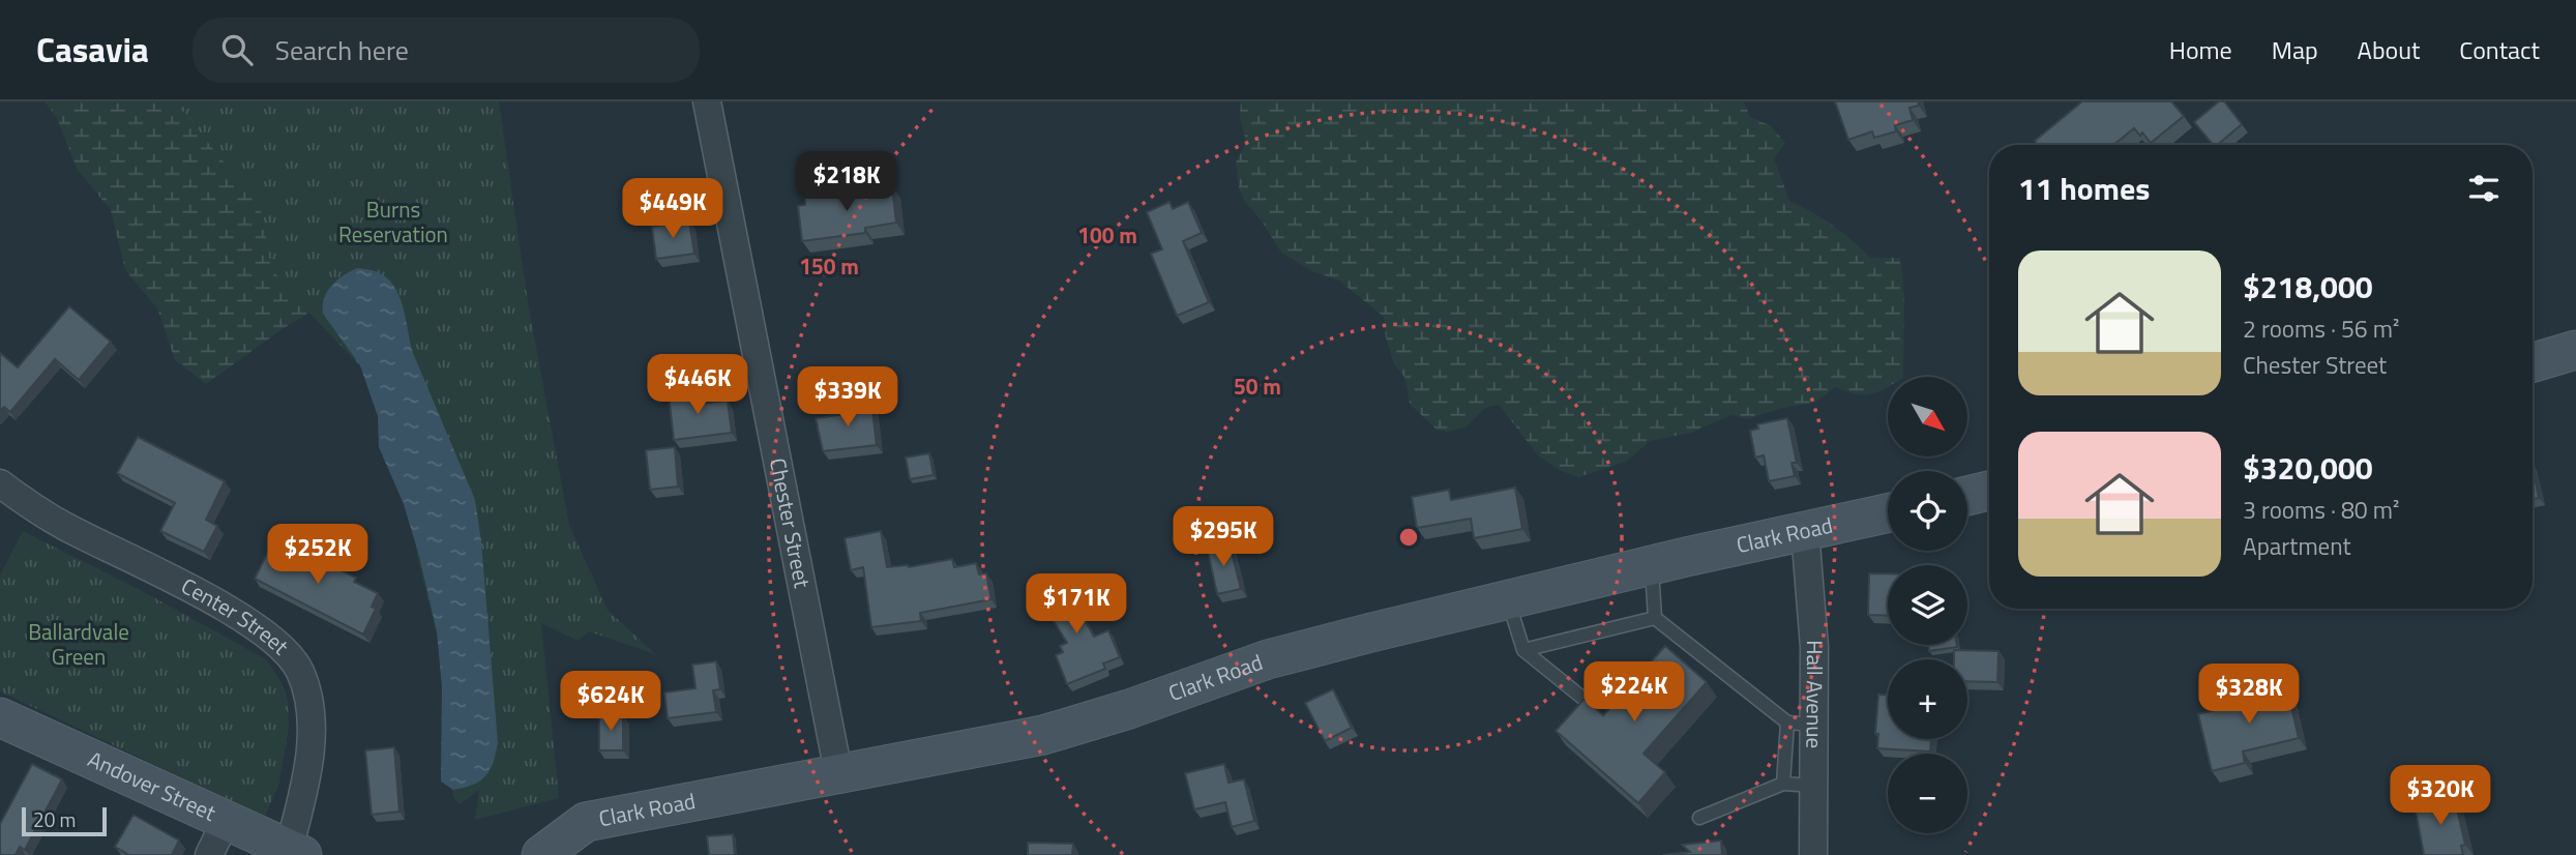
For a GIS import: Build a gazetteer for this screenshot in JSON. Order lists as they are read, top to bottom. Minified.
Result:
{"streets":{"main road":["Clark Road","Andover Street"],"street":["Chester Street","Center Street","Hall Avenue"]},"crossings":[["Chester Street","Clark Road"],["Clark Road","Hall Avenue"],["Center Street","Andover Street"]],"parks":["Burns Reservation","Ballardvale Green"],"scale_bar":"20 m","north":"bottom right","page":{"header":"Casavia","search":"Search here","nav":["Home","Map","About","Contact"],"heading":"11 homes","price":["$218K","$449K","$446K","$339K","$295K","$252K","$171K","$224K","$328K","$624K","$320K"],"list":[{"name":"$218,000","note":"2 rooms · 56 m² · Chester Street"},{"name":"$320,000","note":"3 rooms · 80 m² · Apartment"}],"map_buttons":["+","−"],"scale":"20 m"},"rings":["100 m","150 m","50 m"]}
